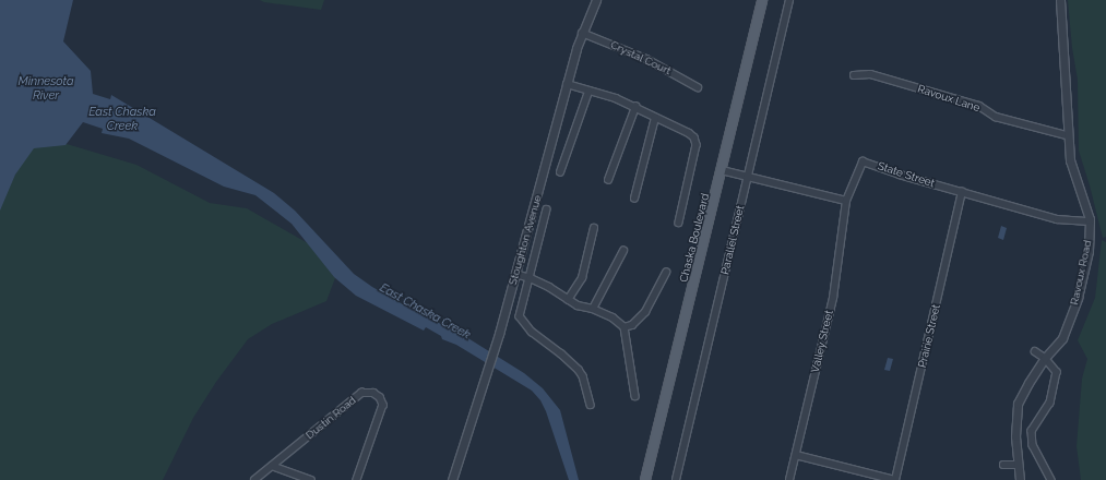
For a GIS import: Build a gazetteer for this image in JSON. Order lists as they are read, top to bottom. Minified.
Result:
{"streets":{"main road":["Chaska Boulevard"],"street":["Crystal Court","Ravoux Lane","State Street","Stoughton Avenue","Parallel Street","Ravoux Road","Prairie Street","Valley Street","Dustin Road"]},"crossings":[["Crystal Court","Stoughton Avenue"],["Ravoux Lane","Ravoux Road"],["State Street","Ravoux Road"],["State Street","Prairie Street"],["State Street","Valley Street"]],"water":["Minnesota River","East Chaska Creek"]}
